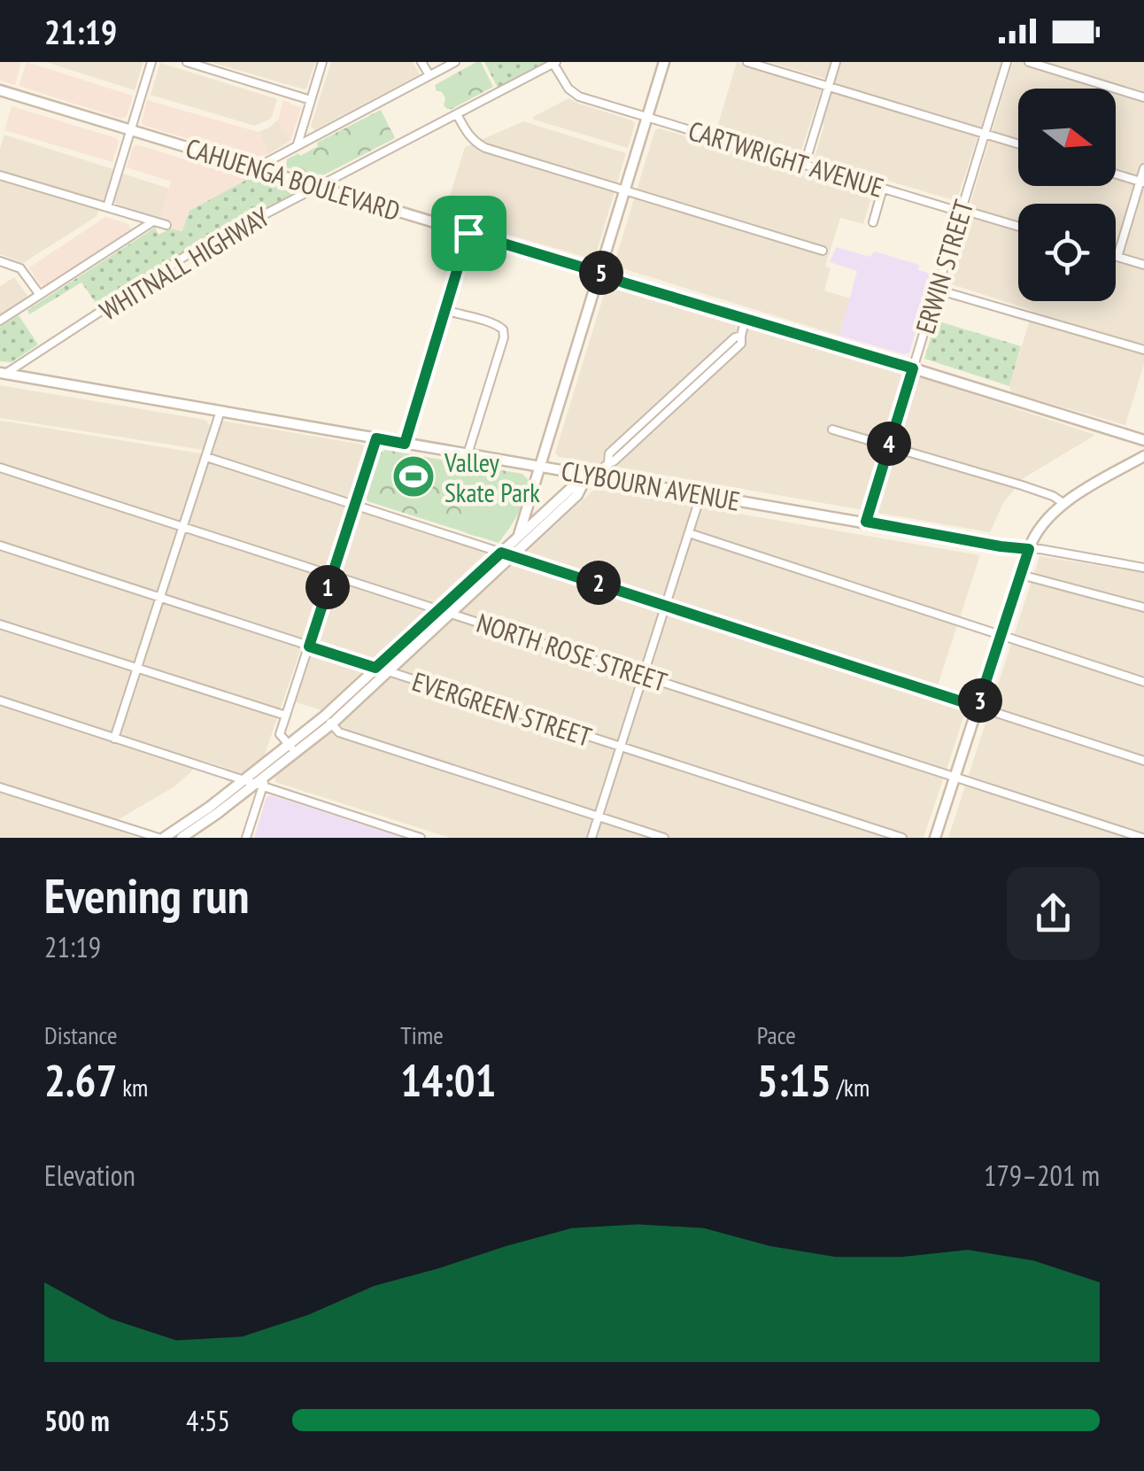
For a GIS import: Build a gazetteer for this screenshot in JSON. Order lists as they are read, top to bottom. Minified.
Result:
{"streets":{"main road":["CAHUENGA BOULEVARD","CLYBOURN AVENUE"],"street":["CARTWRIGHT AVENUE","WHITNALL HIGHWAY","ERWIN STREET","NORTH ROSE STREET","EVERGREEN STREET"]},"crossings":[["CARTWRIGHT AVENUE","WHITNALL HIGHWAY"],["CARTWRIGHT AVENUE","ERWIN STREET"],["CAHUENGA BOULEVARD","WHITNALL HIGHWAY"],["CAHUENGA BOULEVARD","ERWIN STREET"],["WHITNALL HIGHWAY","CLYBOURN AVENUE"],["ERWIN STREET","CLYBOURN AVENUE"]],"places":{"sports":["Valley Skate Park"]},"north":"right","page":{"status":"21:19","pins":["5","4","2","1","3"],"heading":["Evening run","21:19"],"stats":[["Distance","2.67 km"],["Time","14:01"],["Pace","5:15 /km"]],"chart":["Elevation","179–201 m"],"list":[{"name":"500 m","note":"4:55"}]}}
